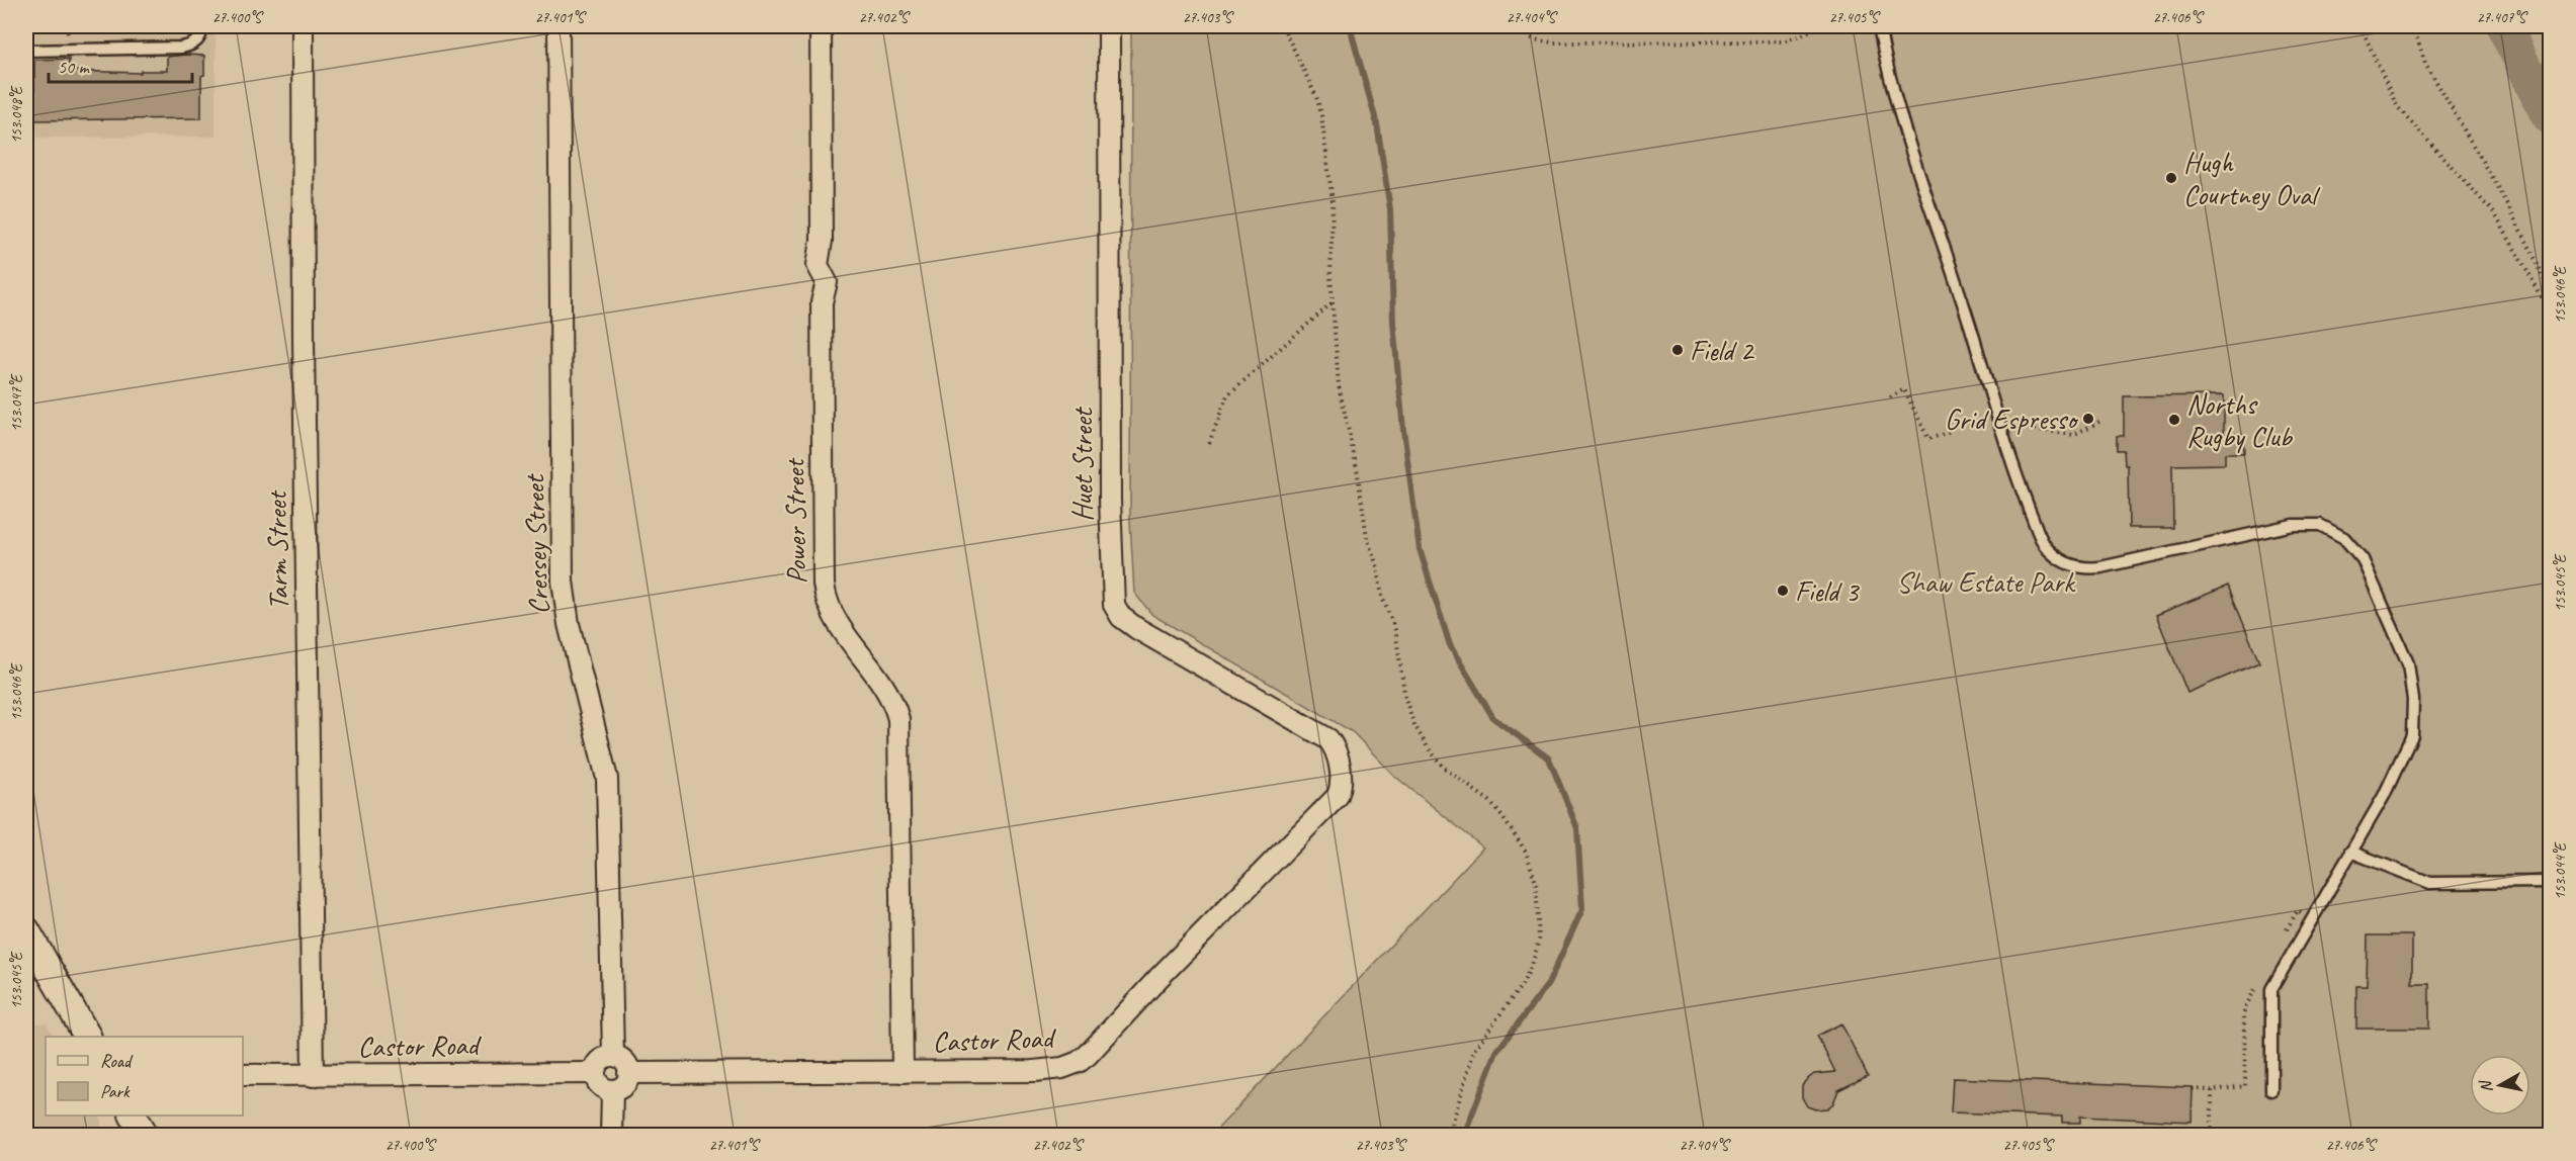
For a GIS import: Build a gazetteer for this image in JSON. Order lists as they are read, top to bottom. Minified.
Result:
{"streets":{"street":["Huet Street","Power Street","Cressey Street","Tarm Street","Castor Road"]},"crossings":[["Huet Street","Castor Road"],["Power Street","Castor Road"],["Cressey Street","Castor Road"],["Tarm Street","Castor Road"]],"parks":["Shaw Estate Park"],"places":["Hugh Courtney Oval","Field 2","Grid Espresso","Norths Rugby Club","Field 3"],"legend":["Road","Park"],"scale_bar":"50 m","north":"left","coordinates":["27.400°S","27.401°S","27.402°S","27.403°S","27.404°S","27.405°S","27.406°S","27.407°S","153.048°E","153.046°E","153.047°E","153.045°E","153.044°E"]}
